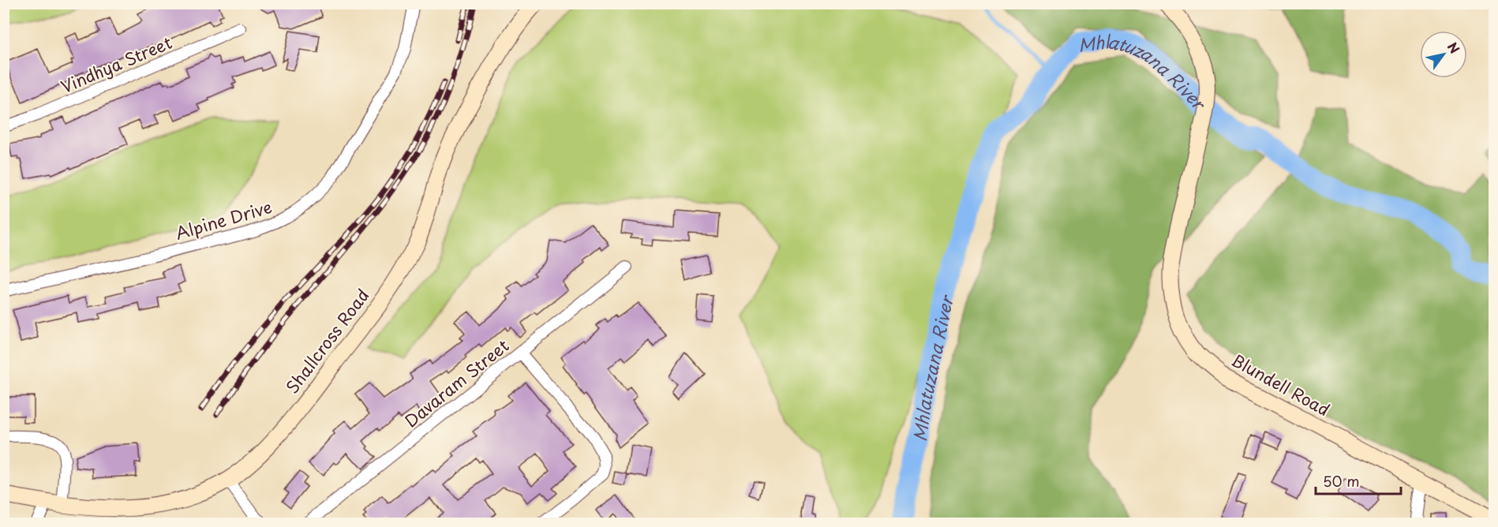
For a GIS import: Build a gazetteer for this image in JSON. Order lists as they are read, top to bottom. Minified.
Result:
{"streets":{"street":["Vindhya Street","Alpine Drive","Shallcross Road","Davaram Street","Blundell Road"]},"water":["Mhlatuzana River"],"scale_bar":"50 m","north":"top right"}
